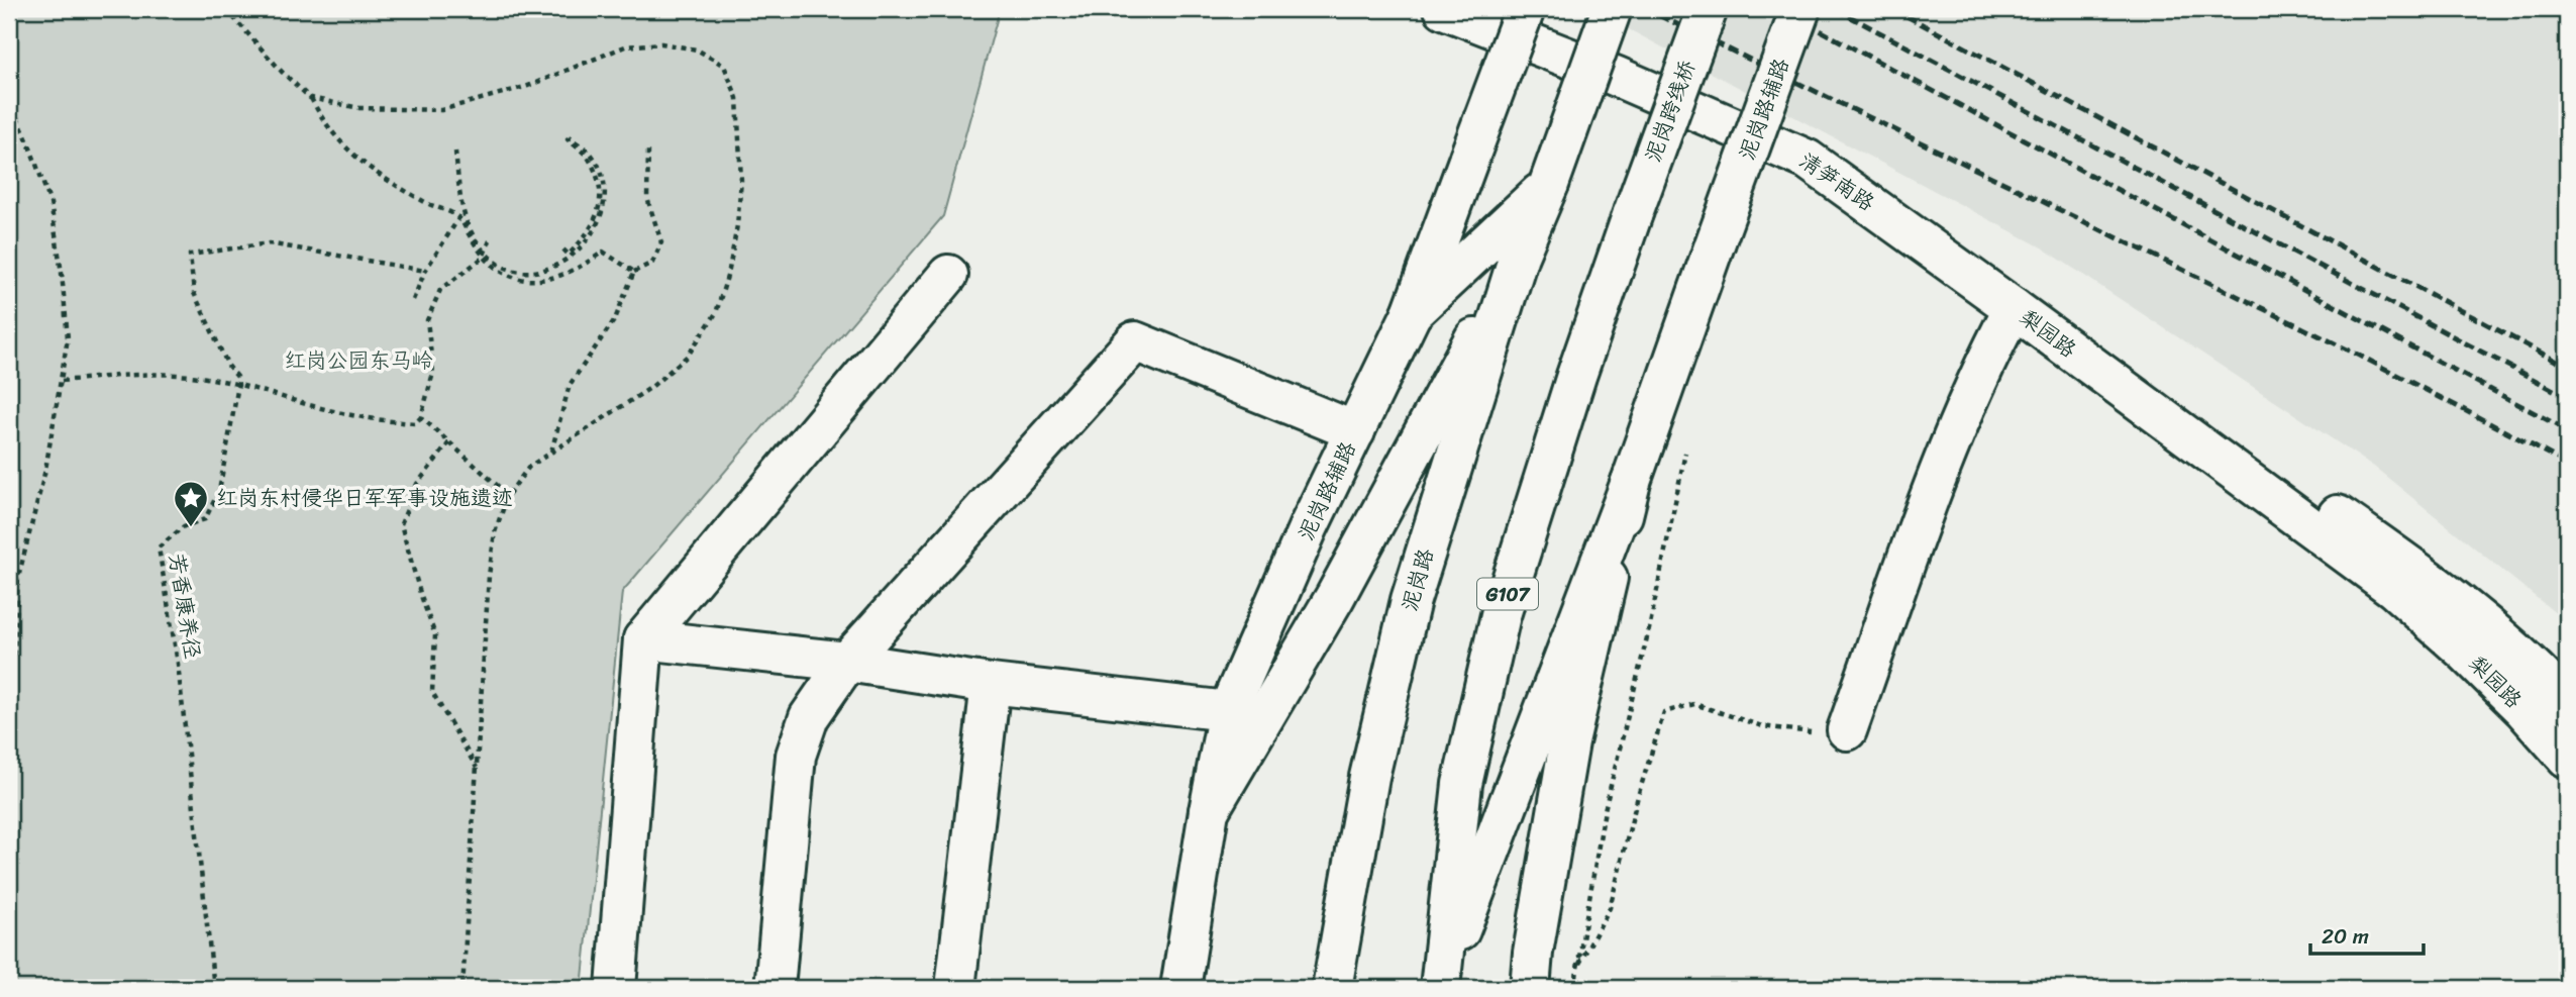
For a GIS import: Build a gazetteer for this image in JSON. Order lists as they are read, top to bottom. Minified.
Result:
{"streets":{"main road":["泥岗路辅路","泥岗跨线桥","清笋南路","梨园路","泥岗路","G107"],"path":["芳香康养径"]},"crossings":[["清笋南路","梨园路"]],"parks":["红岗公园东马岭"],"places":{"place":["红岗东村侵华日军军事设施遗迹"]},"scale_bar":"20 m"}
